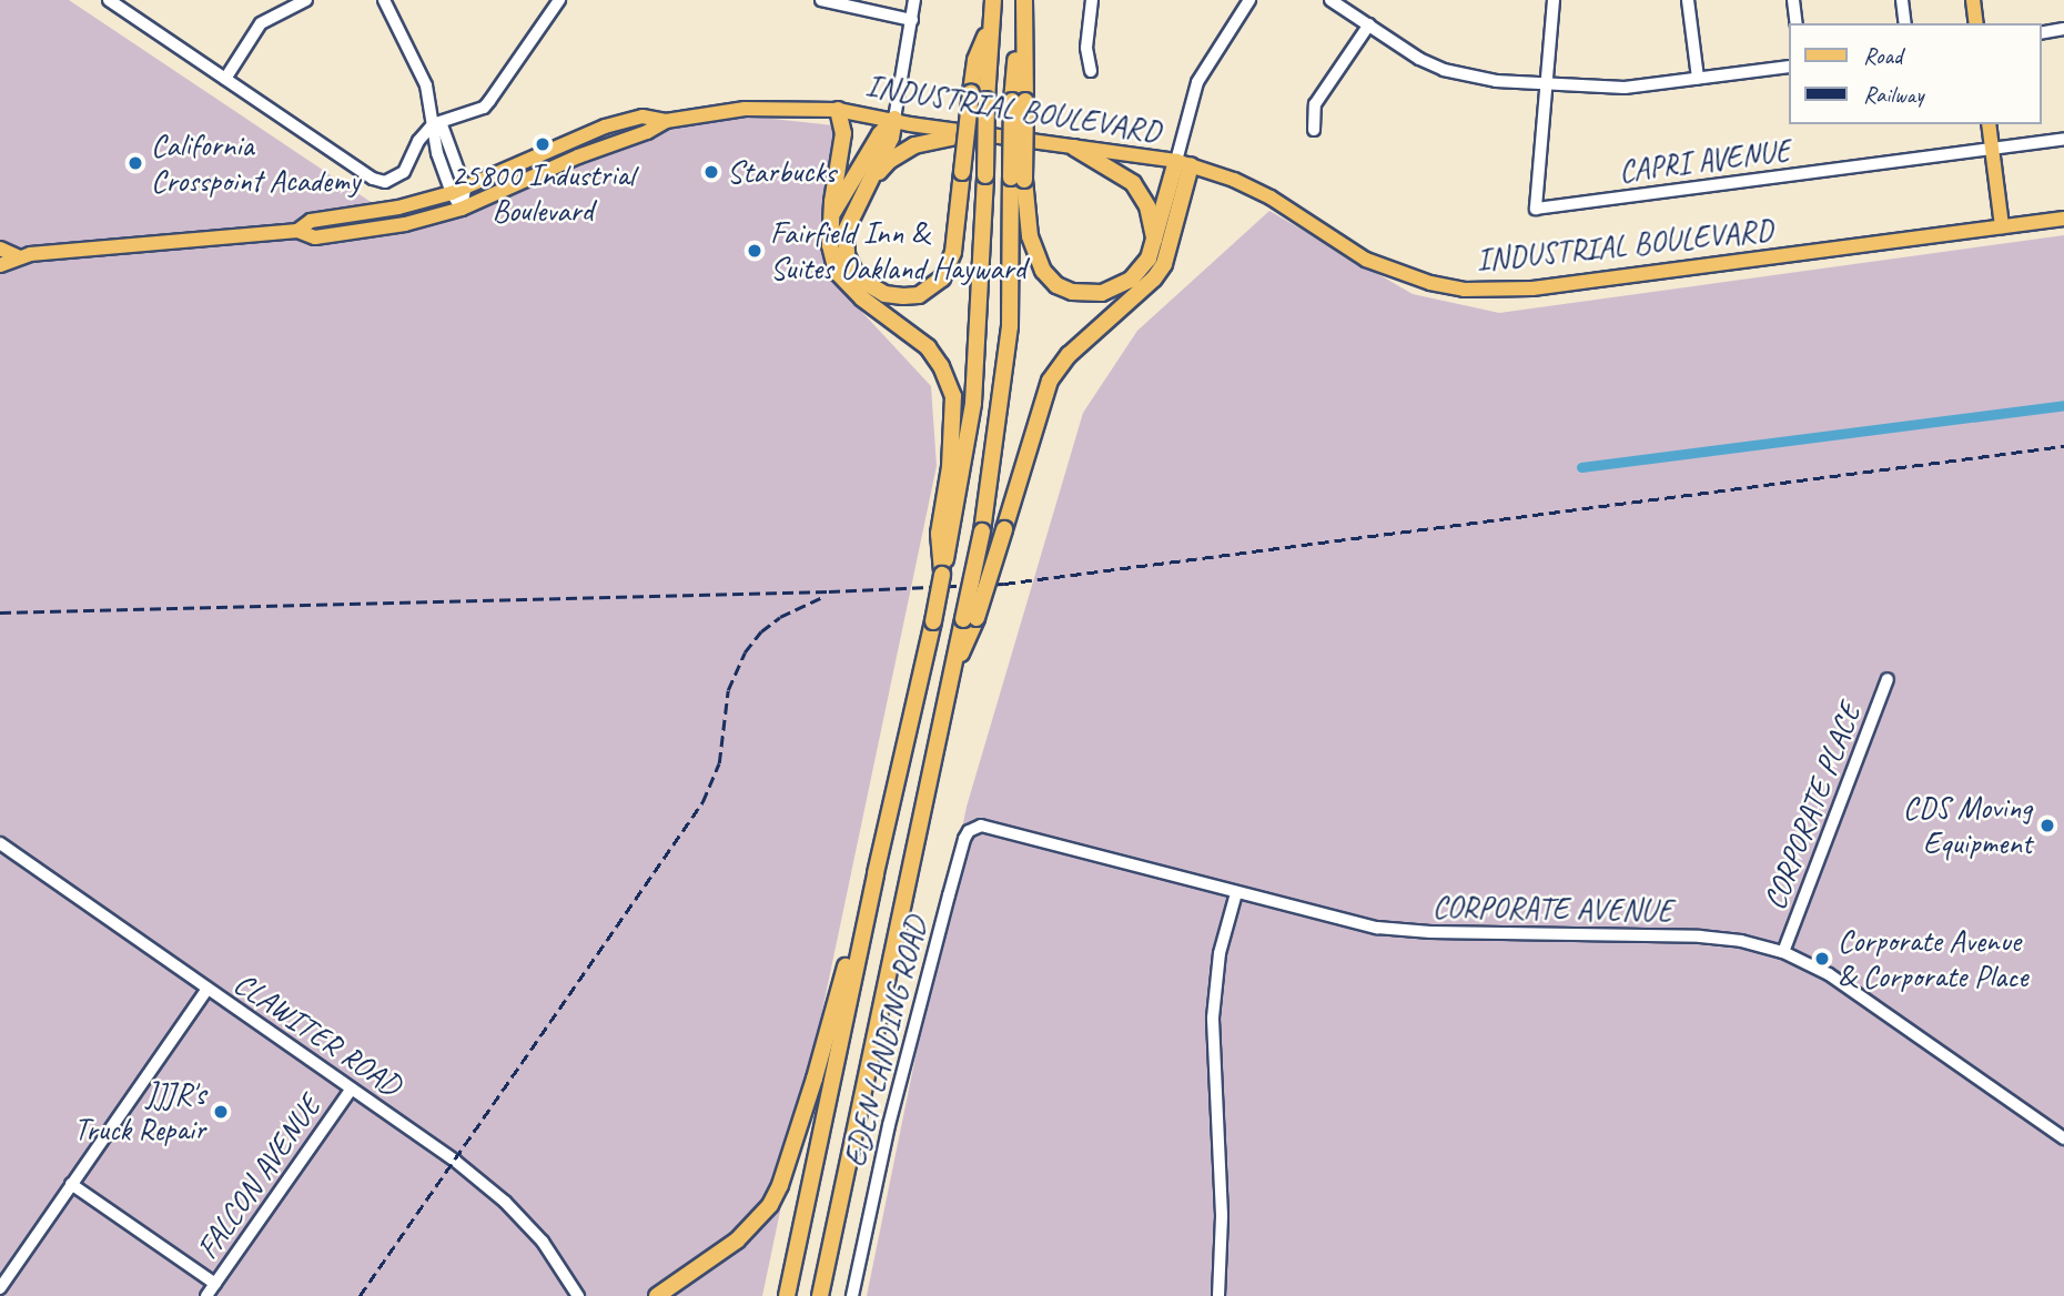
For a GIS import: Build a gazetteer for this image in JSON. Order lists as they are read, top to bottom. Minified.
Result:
{"streets":{"main road":["INDUSTRIAL BOULEVARD"],"street":["CAPRI AVENUE","CORPORATE PLACE","CORPORATE AVENUE","CLAWITER ROAD","EDEN LANDING ROAD","FALCON AVENUE"]},"crossings":[["CORPORATE PLACE","CORPORATE AVENUE"],["CORPORATE AVENUE","EDEN LANDING ROAD"],["CLAWITER ROAD","FALCON AVENUE"]],"places":["25800 Industrial Boulevard","California Crosspoint Academy","Starbucks","Fairfield Inn & Suites Oakland Hayward","CDS Moving Equipment","Corporate Avenue & Corporate Place","JJJR's Truck Repair"],"legend":["Road","Railway"]}
